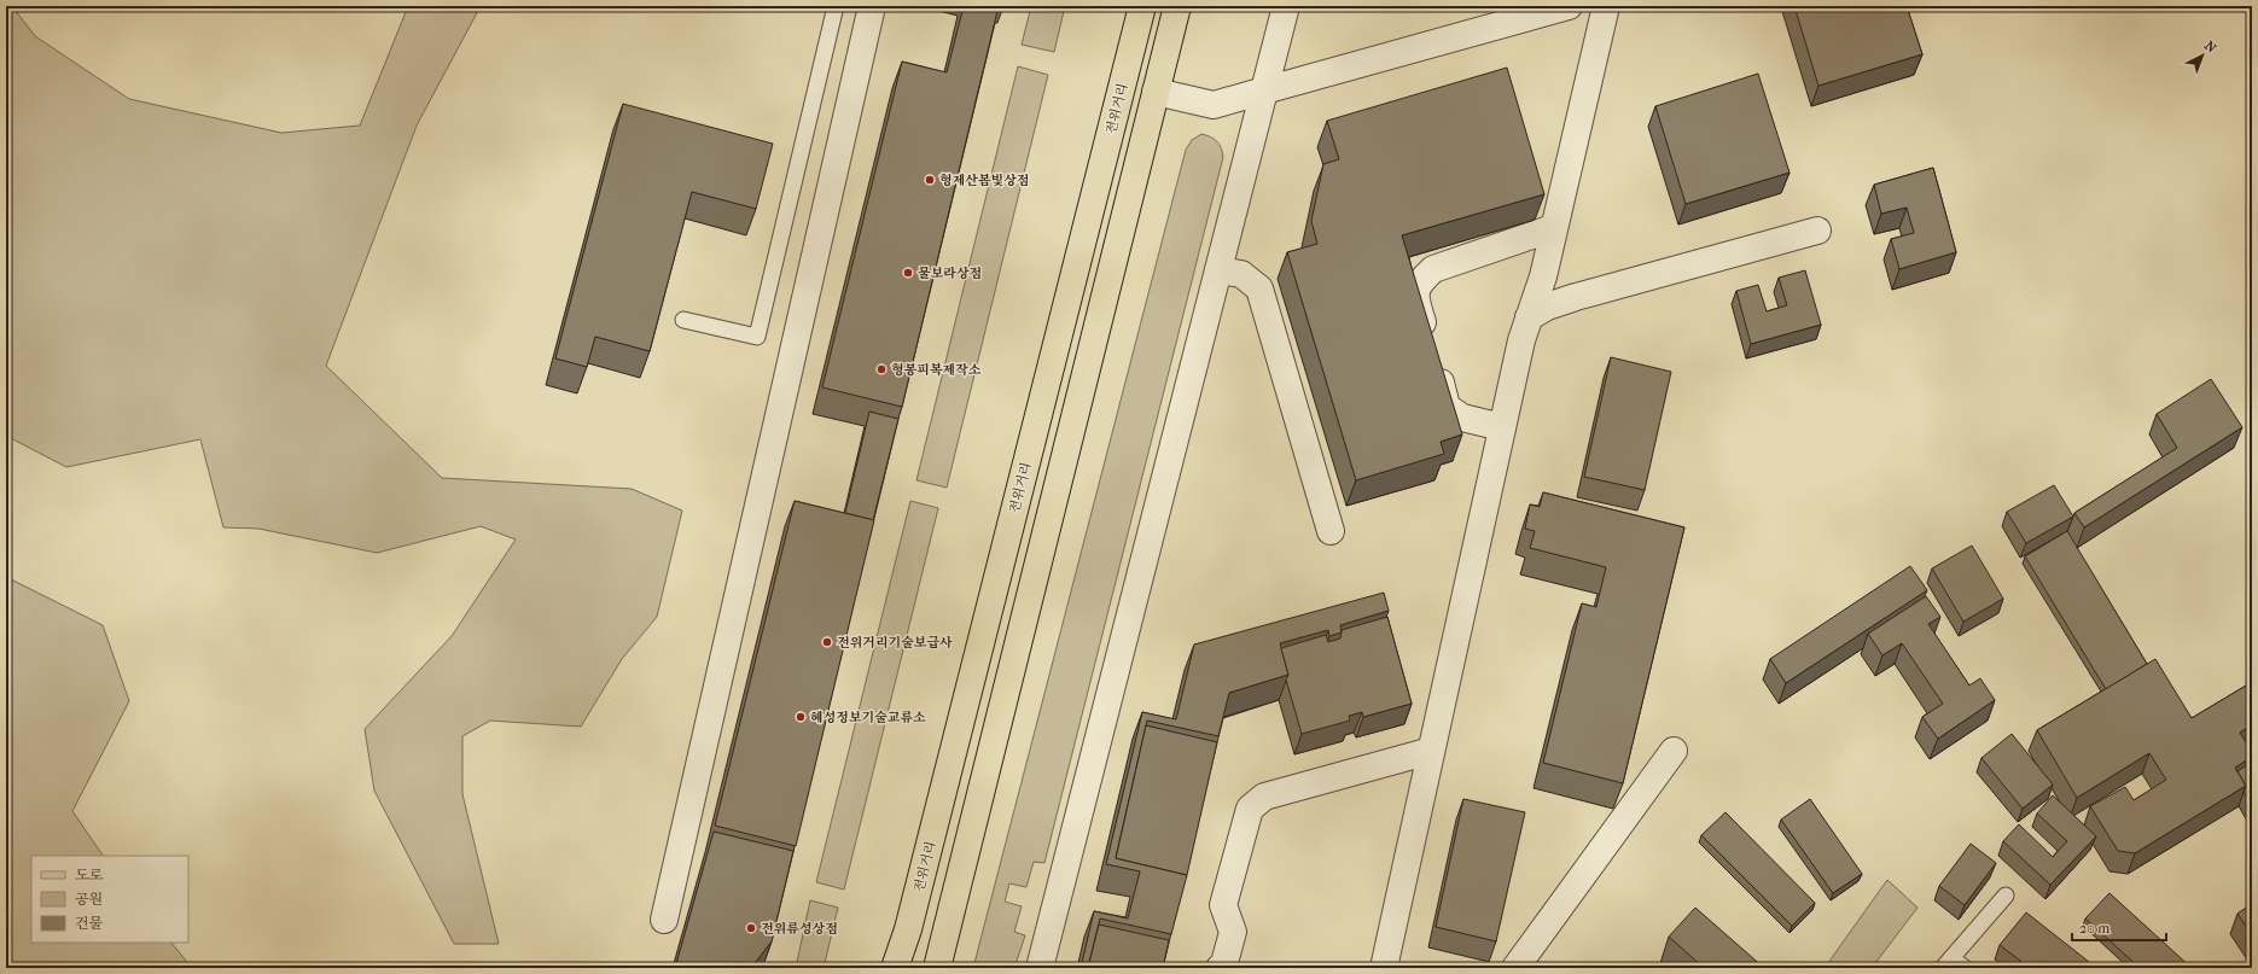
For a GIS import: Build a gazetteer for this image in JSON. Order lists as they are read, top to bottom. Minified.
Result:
{"streets":{"main road":["전위거리"]},"places":["형제산봄빛상점","물보라상점","형봉피복제작소","전위거리기술보급사","혜성정보기술교류소","전위류성상점"],"legend":["도로","공원","건물"],"scale_bar":"20 m","north":"top right"}
